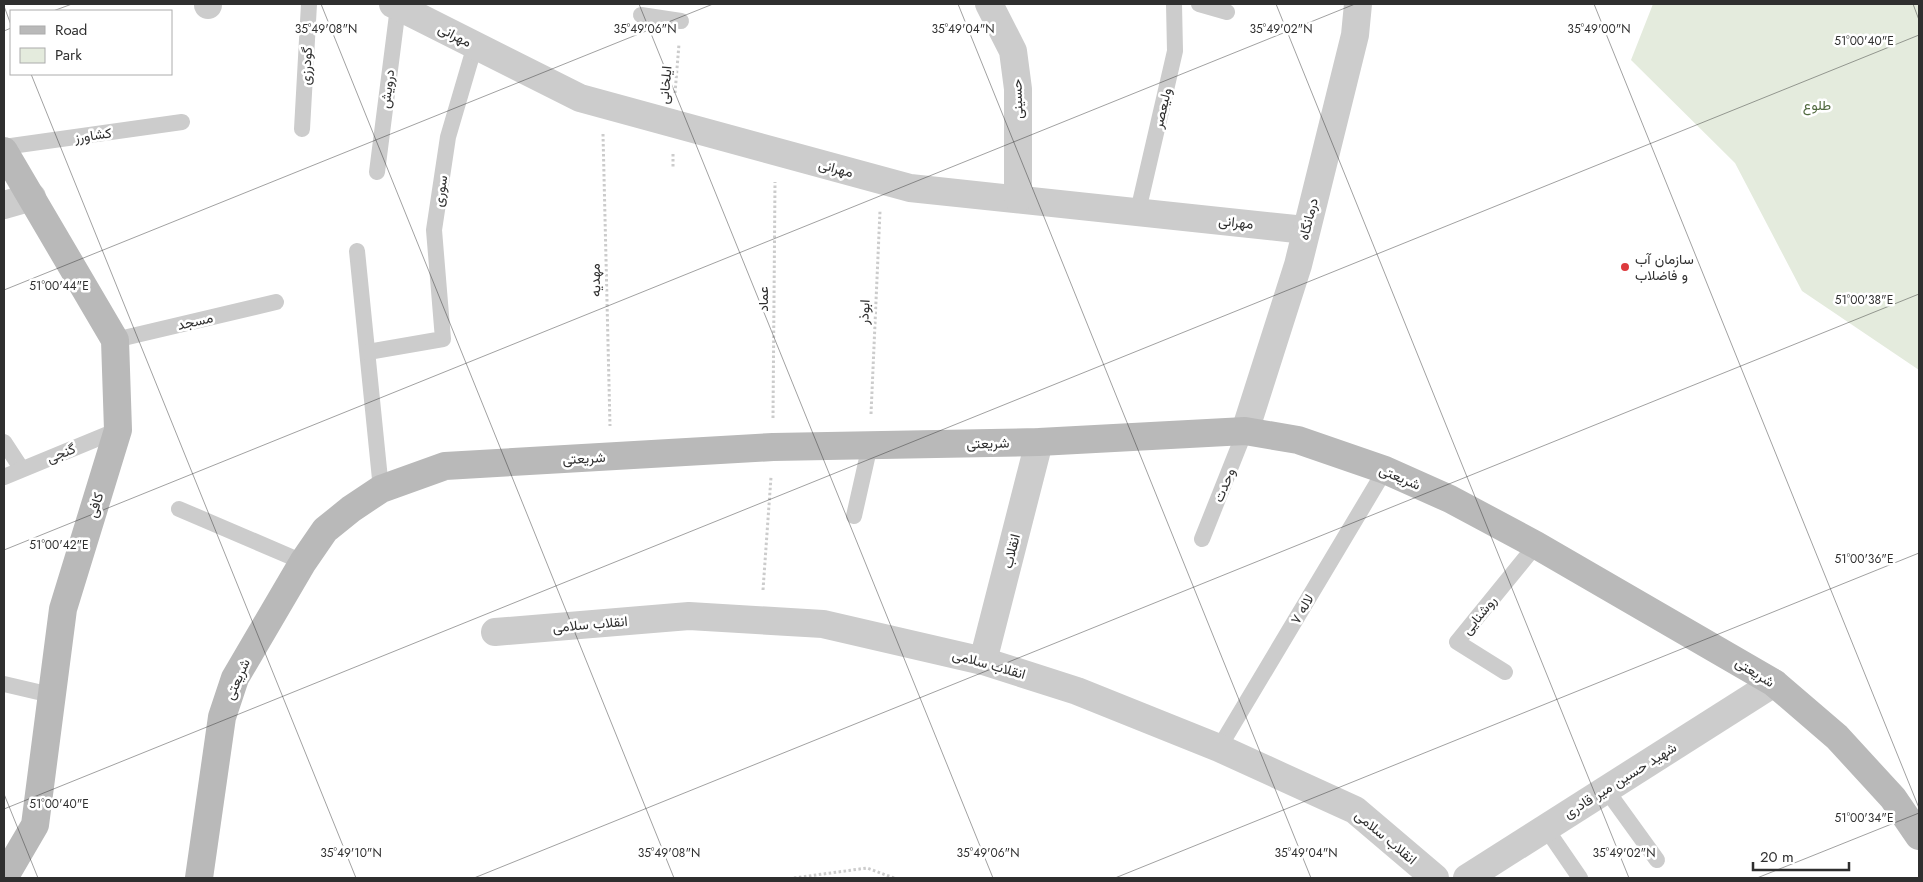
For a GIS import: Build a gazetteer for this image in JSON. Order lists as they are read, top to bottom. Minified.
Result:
{"streets":{"street":["مهرانی","حسینی","درمانگاه","شریعتی","کافی","انقلاب","انقلاب سلامی","شهید حسین میر قادری"],"lane":["گودرزی","درویش","ولیعصر","کشاورز","سوری","مسجد","گنجی","وحدت","لاله ۷","روشنایی"],"path":["ایلخانی","مهدیه","عماد","ابوذر"]},"crossings":[["مهرانی","ایلخانی"],["مهرانی","درویش"],["مهرانی","حسینی"],["مهرانی","ولیعصر"],["مهرانی","سوری"],["مهرانی","درمانگاه"],["مهرانی","مهدیه"],["مهرانی","عماد"],["مهرانی","ابوذر"],["کشاورز","کافی"],["درمانگاه","شریعتی"],["درمانگاه","وحدت"],["مهدیه","شریعتی"],["عماد","شریعتی"],["عماد","انقلاب سلامی"],["ابوذر","شریعتی"],["مسجد","کافی"],["شریعتی","وحدت"],["شریعتی","انقلاب"],["شریعتی","لاله ۷"],["شریعتی","روشنایی"],["شریعتی","شهید حسین میر قادری"],["گنجی","کافی"],["انقلاب","انقلاب سلامی"],["لاله ۷","انقلاب سلامی"]],"parks":["طلوع"],"places":["سازمان آب و فاضلاب"],"legend":["Road","Park"],"scale_bar":"20 m","coordinates":["35°49'08\"N","35°49'06\"N","35°49'04\"N","35°49'02\"N","35°49'00\"N","51°00'40\"E","51°00'44\"E","51°00'38\"E","51°00'42\"E","51°00'36\"E","51°00'34\"E","35°49'10\"N"]}
